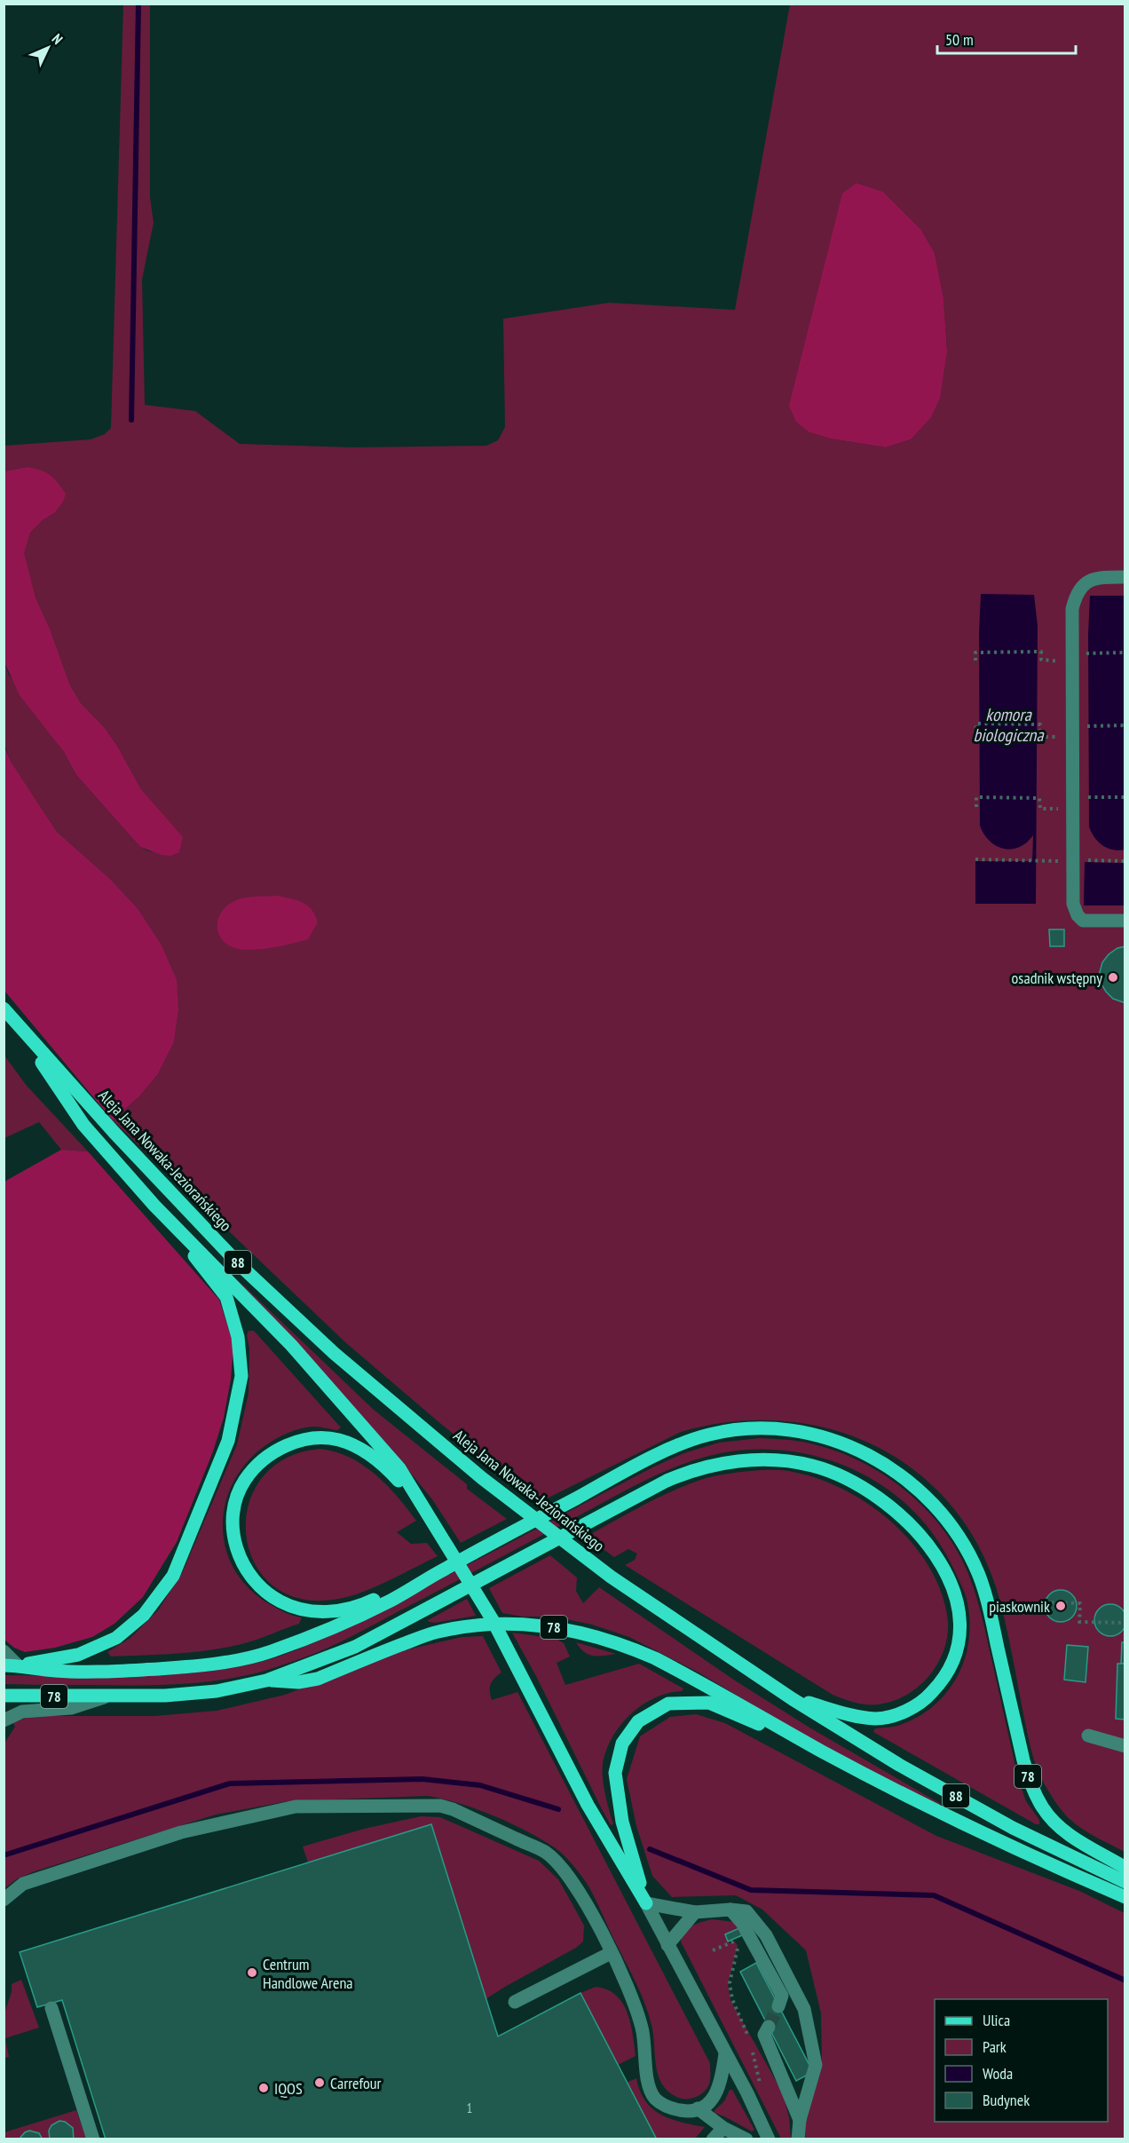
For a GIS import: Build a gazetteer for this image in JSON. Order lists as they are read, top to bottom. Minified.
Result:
{"streets":{"main road":["Aleja Jana Nowaka-Jeziorańskiego","88","78"]},"water":["komora biologiczna"],"places":["osadnik wstępny","piaskownik","Centrum Handlowe Arena","Carrefour","IQOS"],"house_numbers":["1"],"legend":["Ulica","Park","Woda","Budynek"],"scale_bar":"50 m","north":"top right"}
